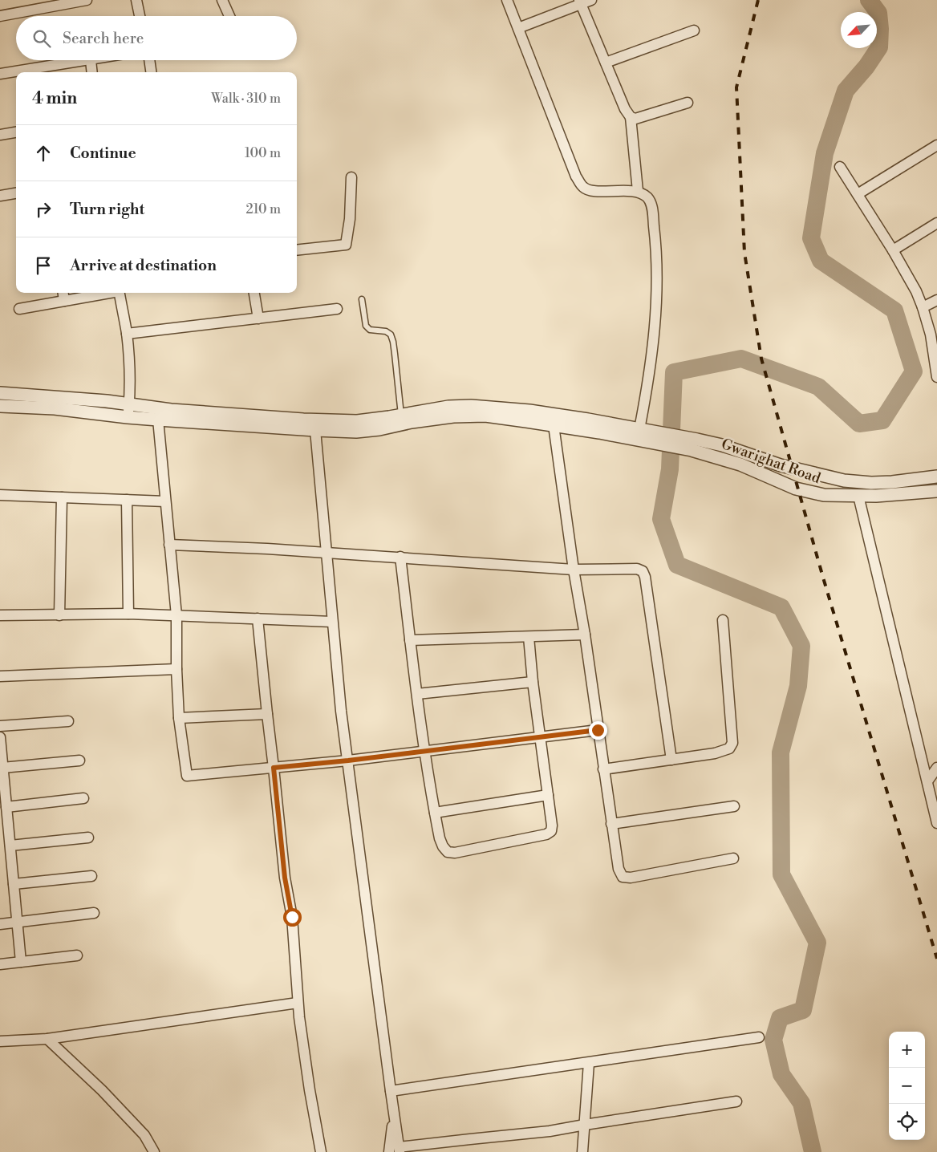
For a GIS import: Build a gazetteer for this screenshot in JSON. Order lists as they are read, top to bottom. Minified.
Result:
{"streets":{"street":["Gwarighat Road"]},"north":"bottom left","page":{"search":"Search here","heading":["4 min","Walk · 310 m"],"list":[["Continue","100 m"],["Turn right","210 m"],"Arrive at destination"],"map_buttons":["+","−"]}}
